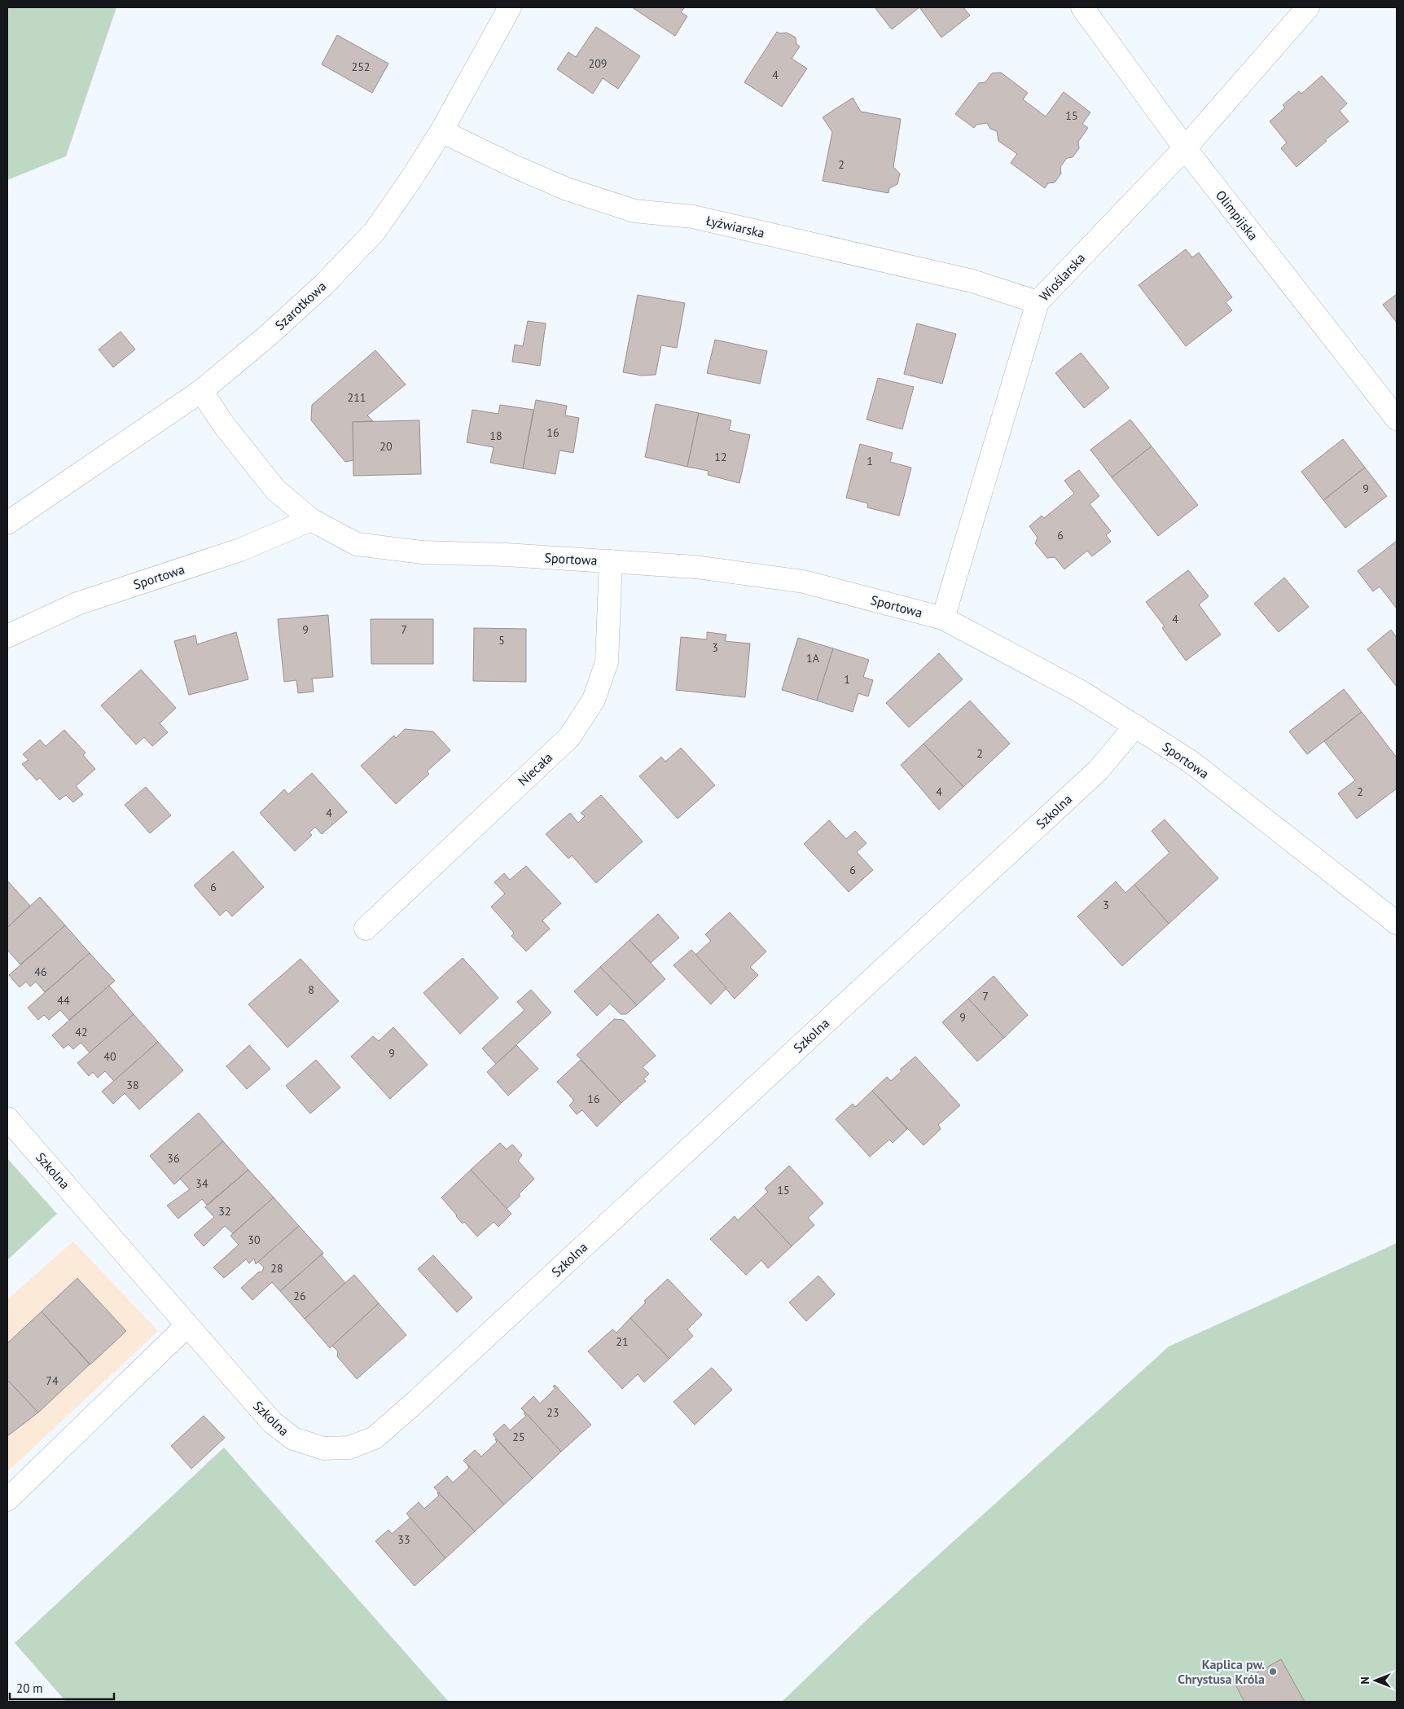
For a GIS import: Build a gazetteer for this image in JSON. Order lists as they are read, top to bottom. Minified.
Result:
{"streets":{"street":["Olimpijska","Łyżwiarska","Wioślarska","Szarotkowa","Sportowa","Niecała","Szkolna"]},"crossings":[["Olimpijska","Wioślarska"],["Łyżwiarska","Wioślarska"],["Łyżwiarska","Szarotkowa"],["Wioślarska","Sportowa"],["Szarotkowa","Sportowa"],["Sportowa","Niecała"],["Sportowa","Szkolna"]],"places":["Kaplica pw. Chrystusa Króla"],"house_numbers":["209","252","4","15","2","211","16","18","20","12","1","9","6","4","9","7","5","3","1A","1","2","4","2","4","6","6","3","46","8","7","44","9","42","9","40","38","16","36","34","15","32","30","28","26","21","74","23","25","33"],"scale_bar":"20 m","north":"left"}
